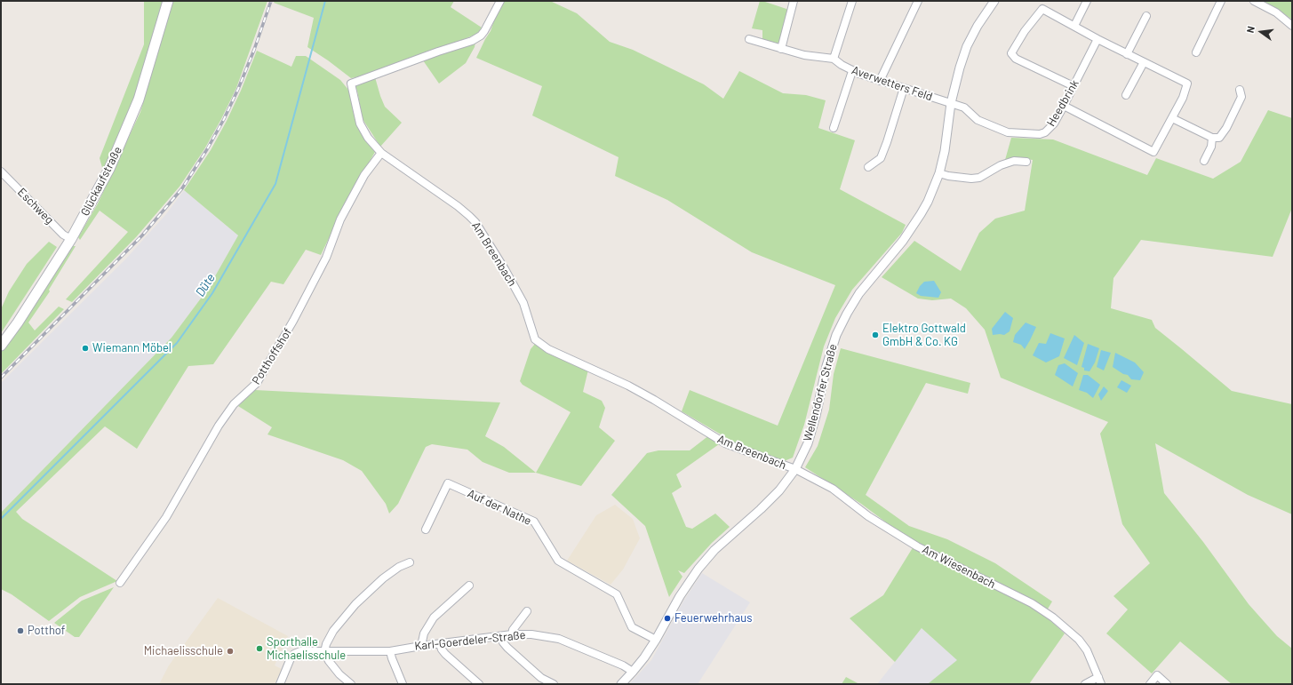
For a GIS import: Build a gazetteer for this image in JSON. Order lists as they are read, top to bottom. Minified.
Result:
{"streets":{"main road":["Glückaufstraße"],"street":["Averwetters Feld","Heedbrink","Eschweg","Am Breenbach","Potthoffshof","Wellendorfer Straße","Auf der Nathe","Am Wiesenbach","Karl-Goerdeler-Straße"]},"crossings":[["Averwetters Feld","Heedbrink"],["Averwetters Feld","Wellendorfer Straße"],["Heedbrink","Wellendorfer Straße"],["Glückaufstraße","Eschweg"],["Am Breenbach","Potthoffshof"],["Am Breenbach","Wellendorfer Straße"],["Am Breenbach","Am Wiesenbach"],["Wellendorfer Straße","Auf der Nathe"],["Wellendorfer Straße","Am Wiesenbach"],["Wellendorfer Straße","Karl-Goerdeler-Straße"]],"water":["Düte"],"places":["Elektro Gottwald GmbH & Co. KG","Wiemann Möbel","Feuerwehrhaus","Potthof","Sporthalle Michaelisschule","Michaelisschule"],"north":"left"}
